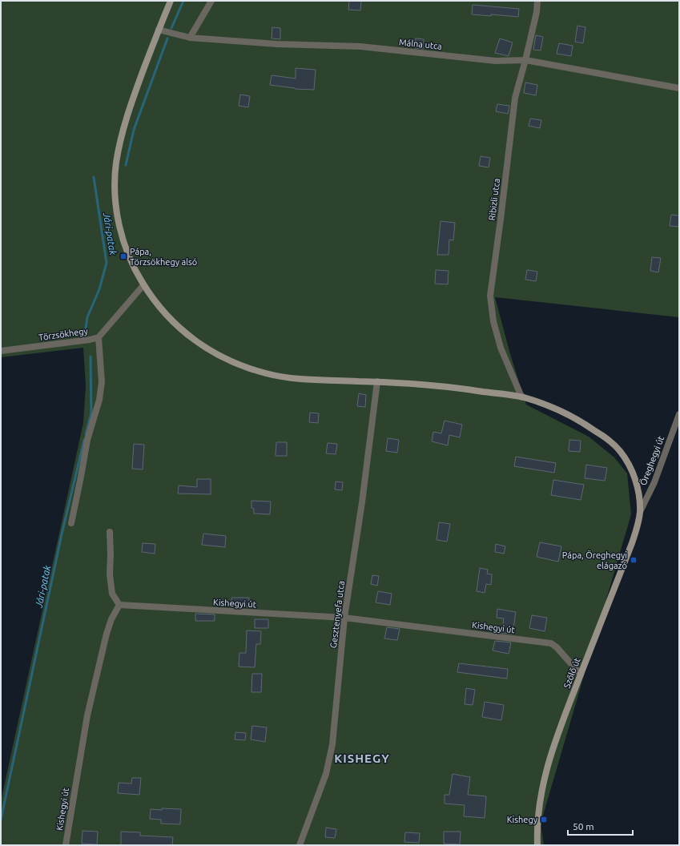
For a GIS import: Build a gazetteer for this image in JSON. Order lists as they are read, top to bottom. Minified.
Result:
{"streets":{"main road":["Szőlő út"],"street":["Málna utca","Ribizli utca","Törzsökhegy","Öreghegyi út","Kishegyi út","Gesztenyefa utca"]},"crossings":[["Málna utca","Ribizli utca"],["Málna utca","Szőlő út"],["Ribizli utca","Szőlő út"],["Törzsökhegy","Szőlő út"],["Öreghegyi út","Szőlő út"],["Kishegyi út","Gesztenyefa utca"],["Kishegyi út","Szőlő út"],["Gesztenyefa utca","Szőlő út"]],"districts":["KISHEGY"],"water":["Jári-patak"],"places":{"transit":["Pápa, Törzsökhegy alsó","Pápa, Öreghegyi elágazó","Kishegy"]},"scale_bar":"50 m"}
